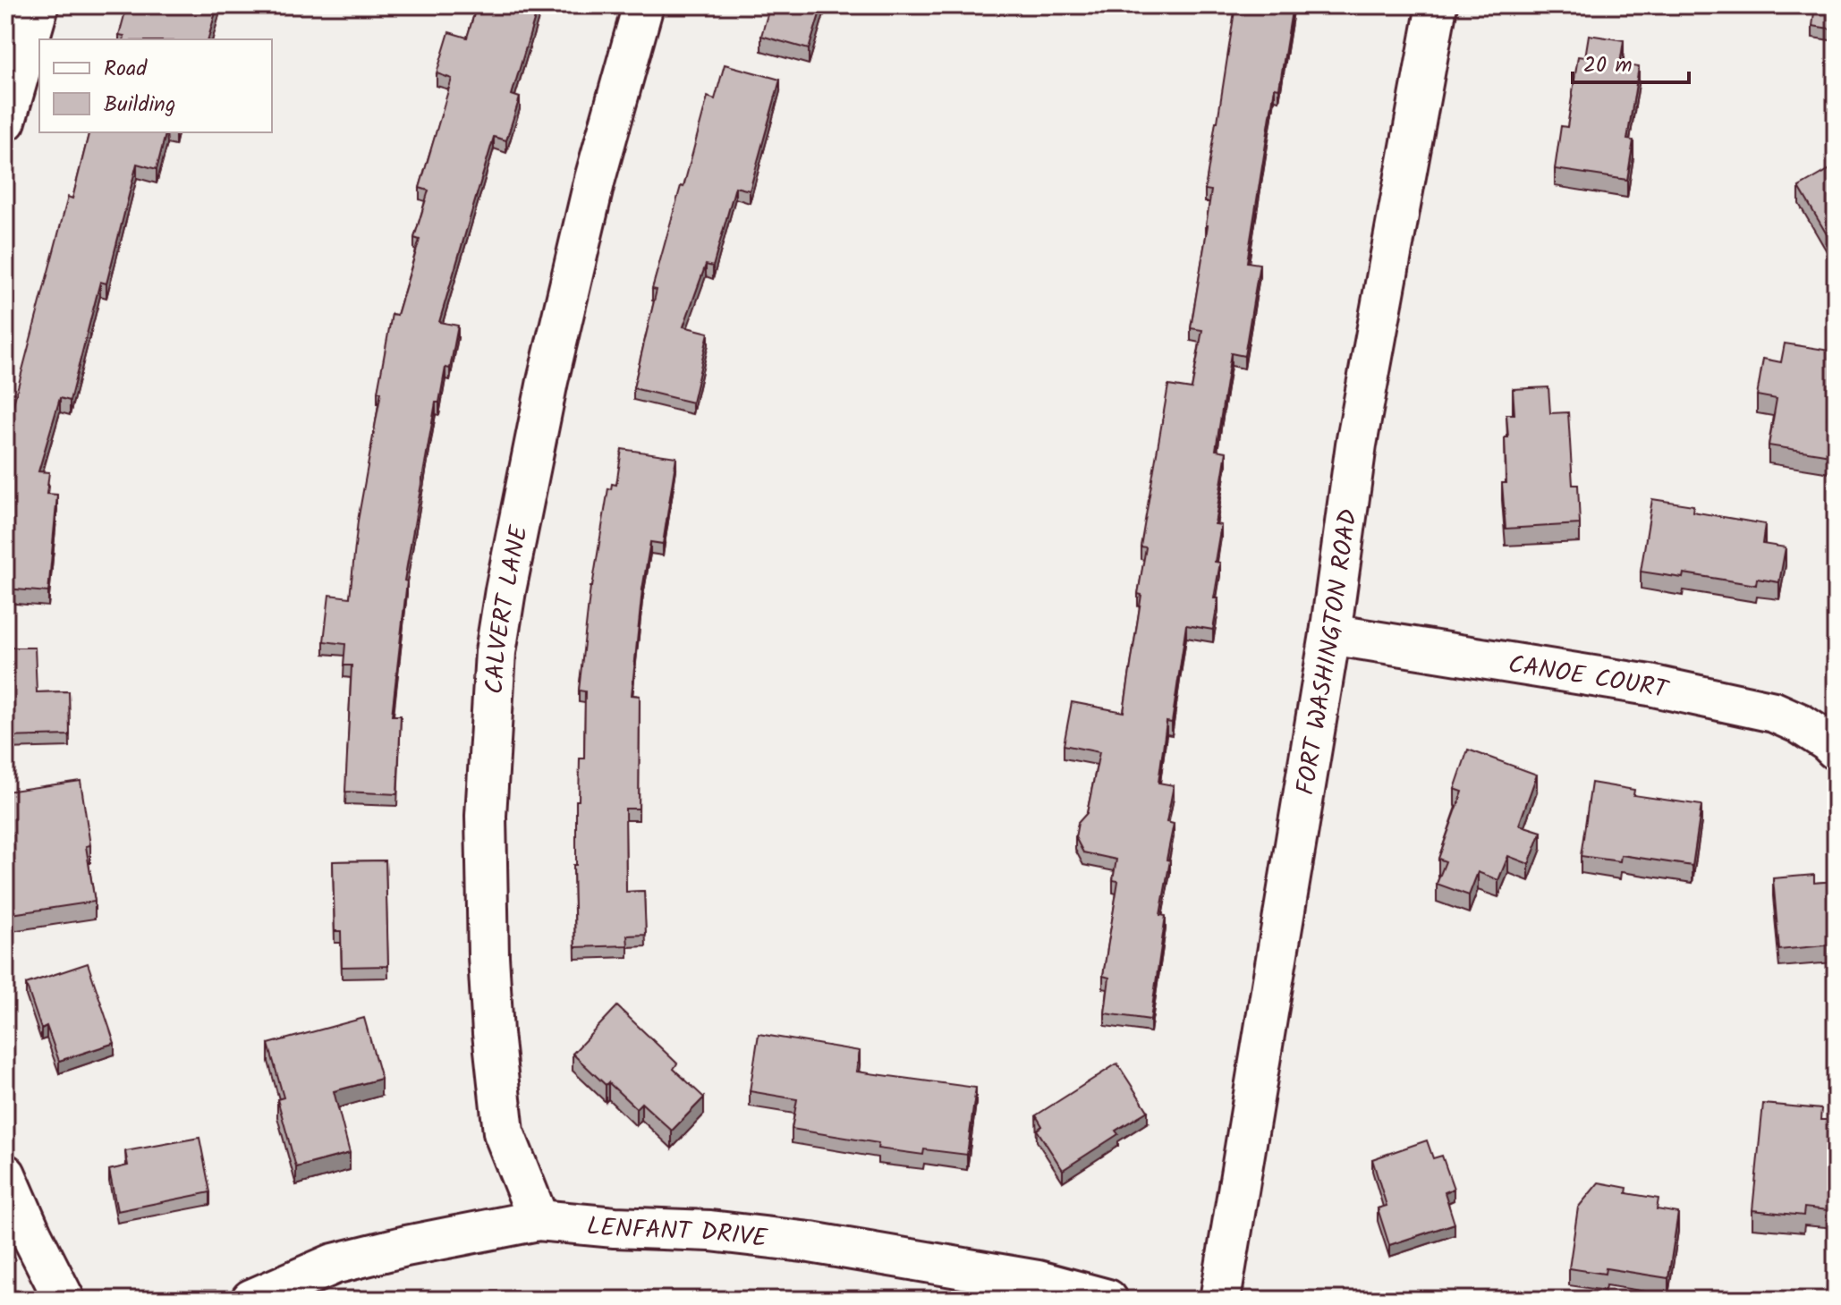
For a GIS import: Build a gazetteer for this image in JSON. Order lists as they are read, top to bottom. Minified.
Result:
{"streets":{"street":["CALVERT LANE","FORT WASHINGTON ROAD","CANOE COURT","LENFANT DRIVE"]},"crossings":[["CALVERT LANE","LENFANT DRIVE"],["FORT WASHINGTON ROAD","CANOE COURT"]],"legend":["Road","Building"],"scale_bar":"20 m"}
